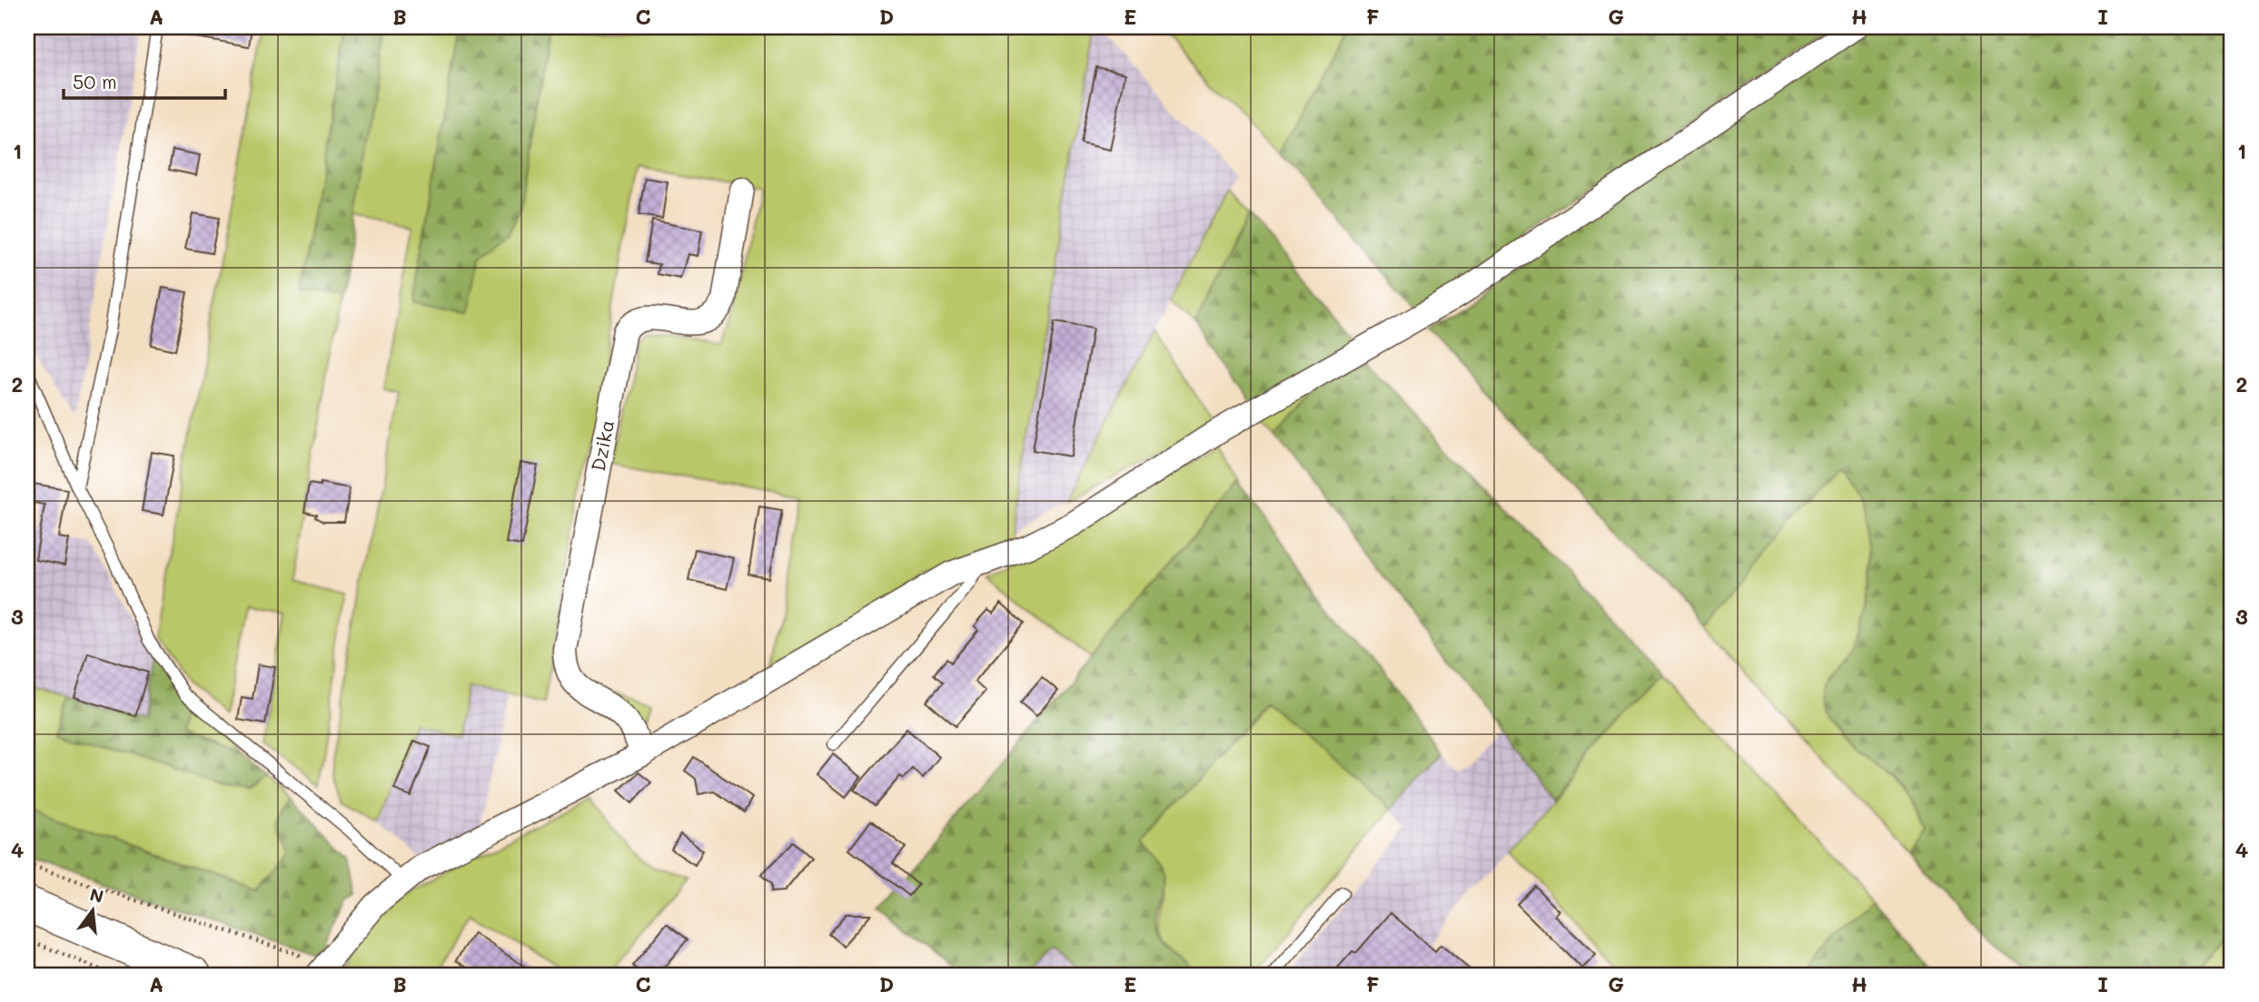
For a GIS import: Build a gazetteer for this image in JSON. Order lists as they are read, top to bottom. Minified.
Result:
{"streets":{"street":["Dzika"]},"scale_bar":"50 m","north":"top","grid":{"columns":["A","B","C","D","E","F","G","H","I"],"rows":["1","2","3","4"]}}
